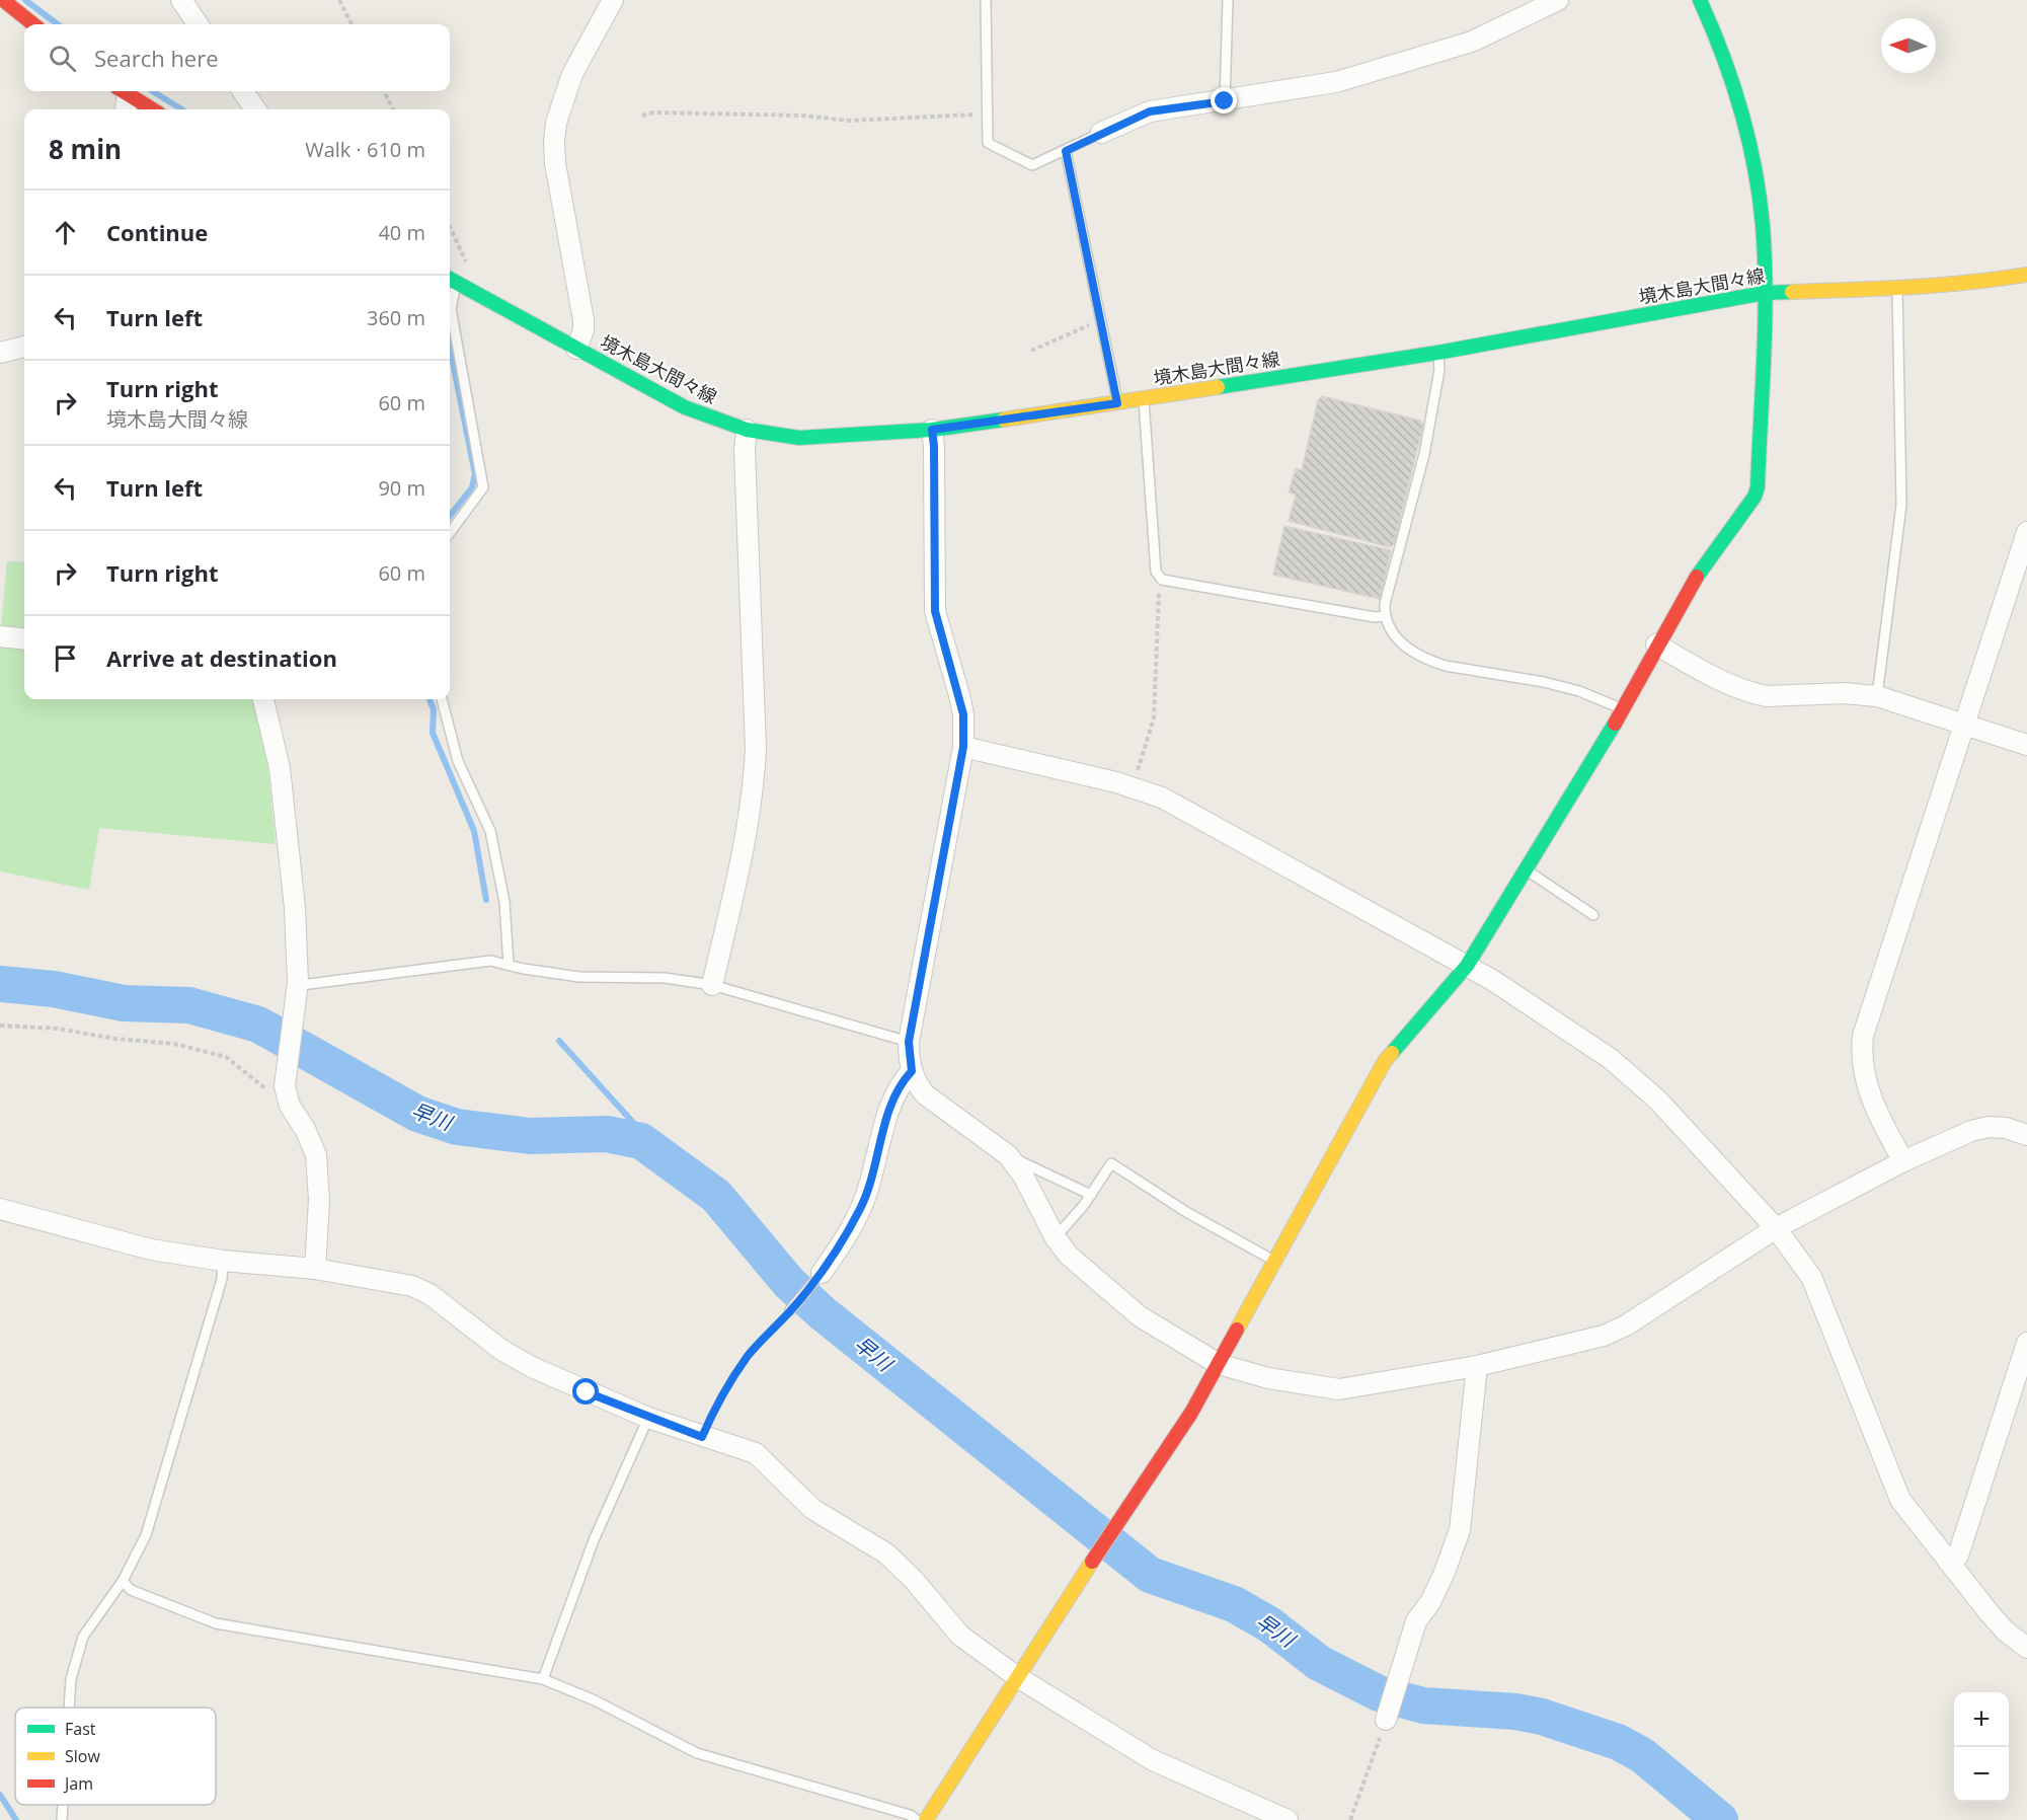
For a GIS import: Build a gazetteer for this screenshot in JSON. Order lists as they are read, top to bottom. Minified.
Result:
{"streets":{"street":["境木島大間々線"]},"water":["早川"],"legend":["Fast","Slow","Jam"],"north":"left","page":{"search":"Search here","heading":["8 min","Walk · 610 m"],"list":[["Continue","40 m"],["Turn left","360 m"],["Turn right","境木島大間々線","60 m"],["Turn left","90 m"],["Turn right","60 m"],"Arrive at destination"],"map_buttons":["+","−"]}}
